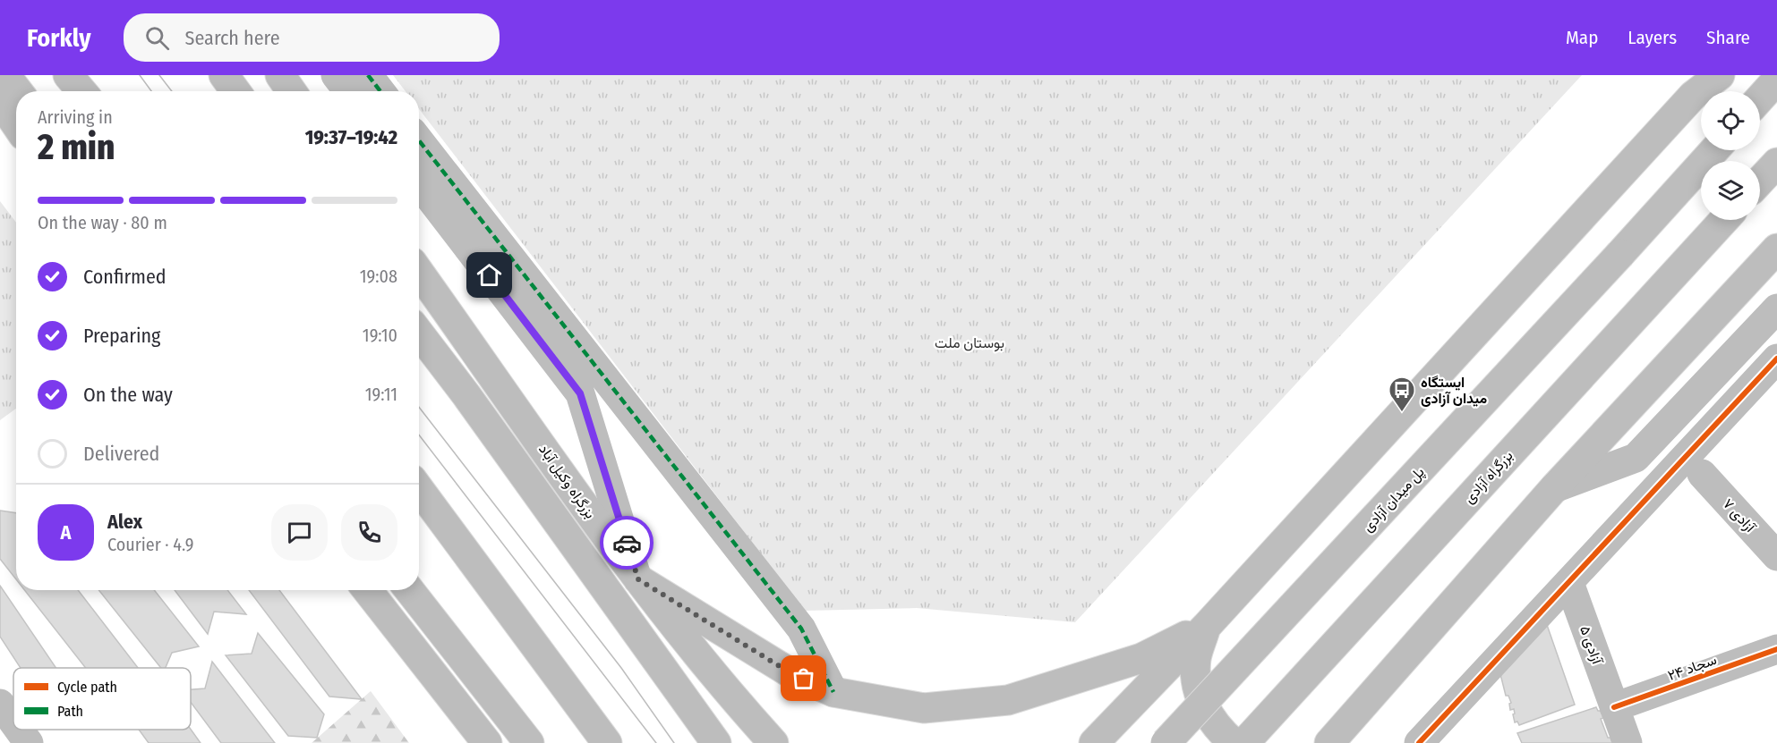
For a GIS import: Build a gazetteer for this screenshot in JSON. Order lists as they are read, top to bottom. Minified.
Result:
{"streets":{"main road":["بزرگراه آزادی","بزرگراه وکیل آباد","پل میدان آزادی","آزادی ۷","آزادی ۵","سجاد ۲۴"]},"crossings":[["آزادی ۵","سجاد ۲۴"]],"parks":["بوستان ملت"],"places":{"bus stop":["ایستگاه میدان آزادی"]},"legend":["Cycle path","Path"],"page":{"header":"Forkly","search":"Search here","nav":["Map","Layers","Share"],"heading":["2 min","Arriving in","19:37–19:42"],"panel":["Alex","Courier · 4.9"],"bar":"On the way · 80 m","list":[["Confirmed","19:08"],["Preparing","19:10"],["On the way","19:11"],"Delivered"],"round":"A"}}
